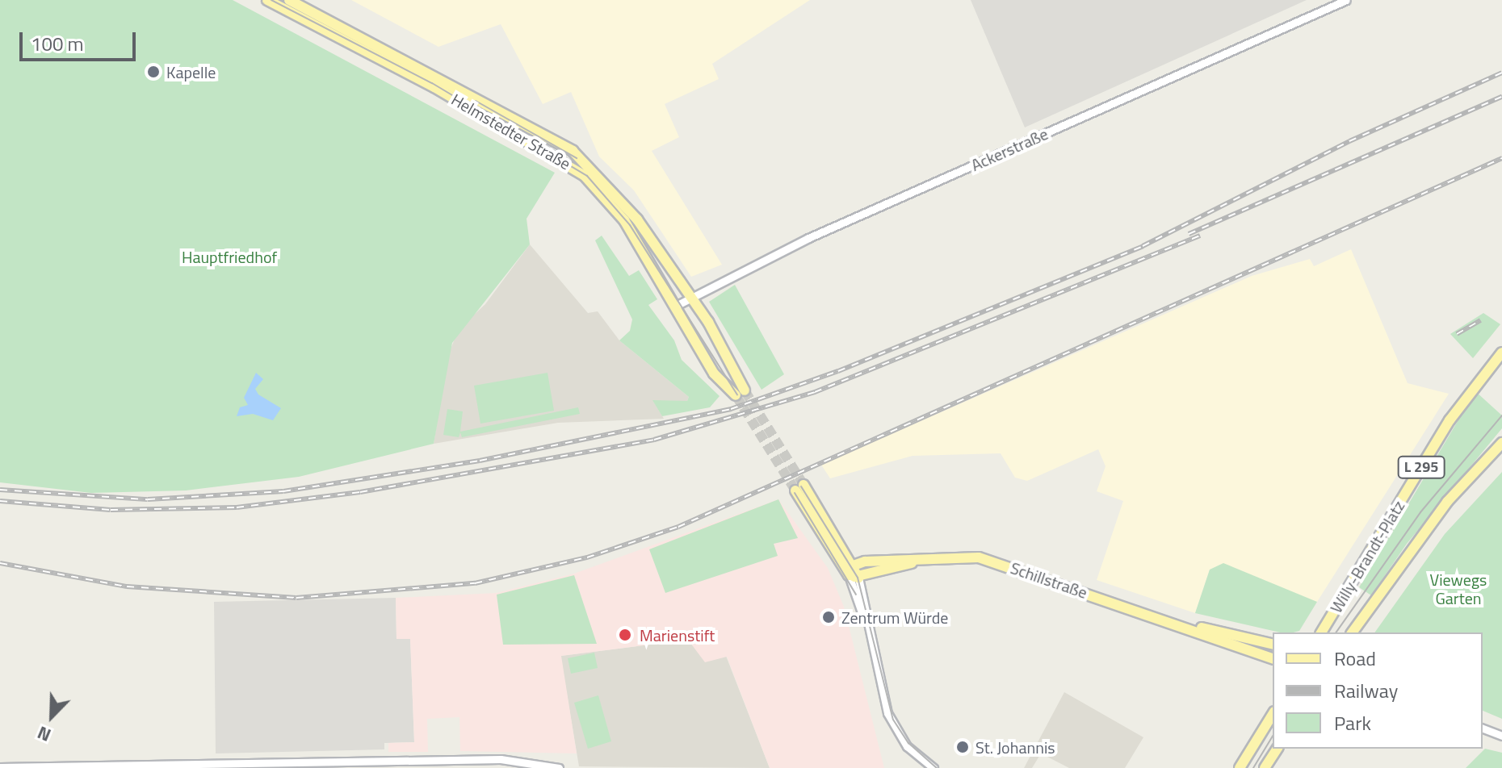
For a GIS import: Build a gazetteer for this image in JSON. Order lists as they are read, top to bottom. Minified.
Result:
{"streets":{"main road":["Helmstedter Straße","L 295","Willy-Brandt-Platz","Schillstraße"],"street":["Ackerstraße"]},"crossings":[["Helmstedter Straße","Ackerstraße"]],"parks":["Hauptfriedhof","Viewegs Garten"],"places":["Kapelle","Zentrum Würde","Marienstift","St. Johannis"],"legend":["Road","Railway","Park"],"scale_bar":"100 m","north":"bottom left"}
